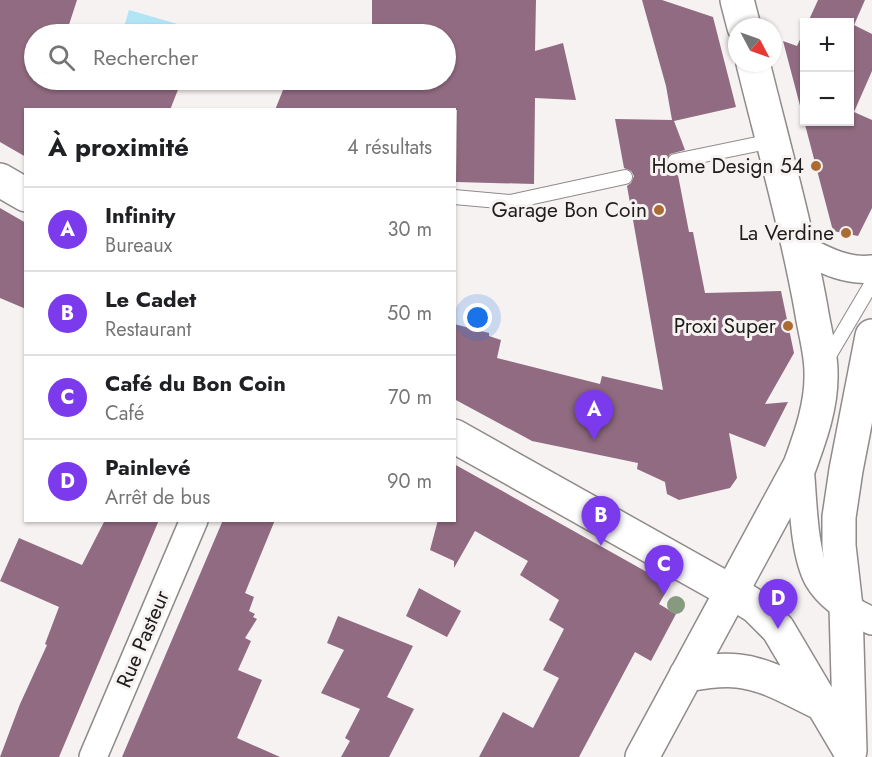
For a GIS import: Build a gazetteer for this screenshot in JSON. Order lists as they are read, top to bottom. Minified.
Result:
{"streets":{"street":["Rue Pasteur"]},"places":["Home Design 54","Garage Bon Coin","La Verdine","Proxi Super"],"north":"bottom right","page":{"map_buttons":["+","−"],"search":"Rechercher","heading":["À proximité","4 résultats"],"list":[{"mark":"A","name":"Infinity","note":"Bureaux","value":"30 m"},{"mark":"B","name":"Le Cadet","note":"Restaurant","value":"50 m"},{"mark":"C","name":"Café du Bon Coin","note":"Café","value":"70 m"},{"mark":"D","name":"Painlevé","note":"Arrêt de bus","value":"90 m"}],"pins":["A","B","C","D"]}}
